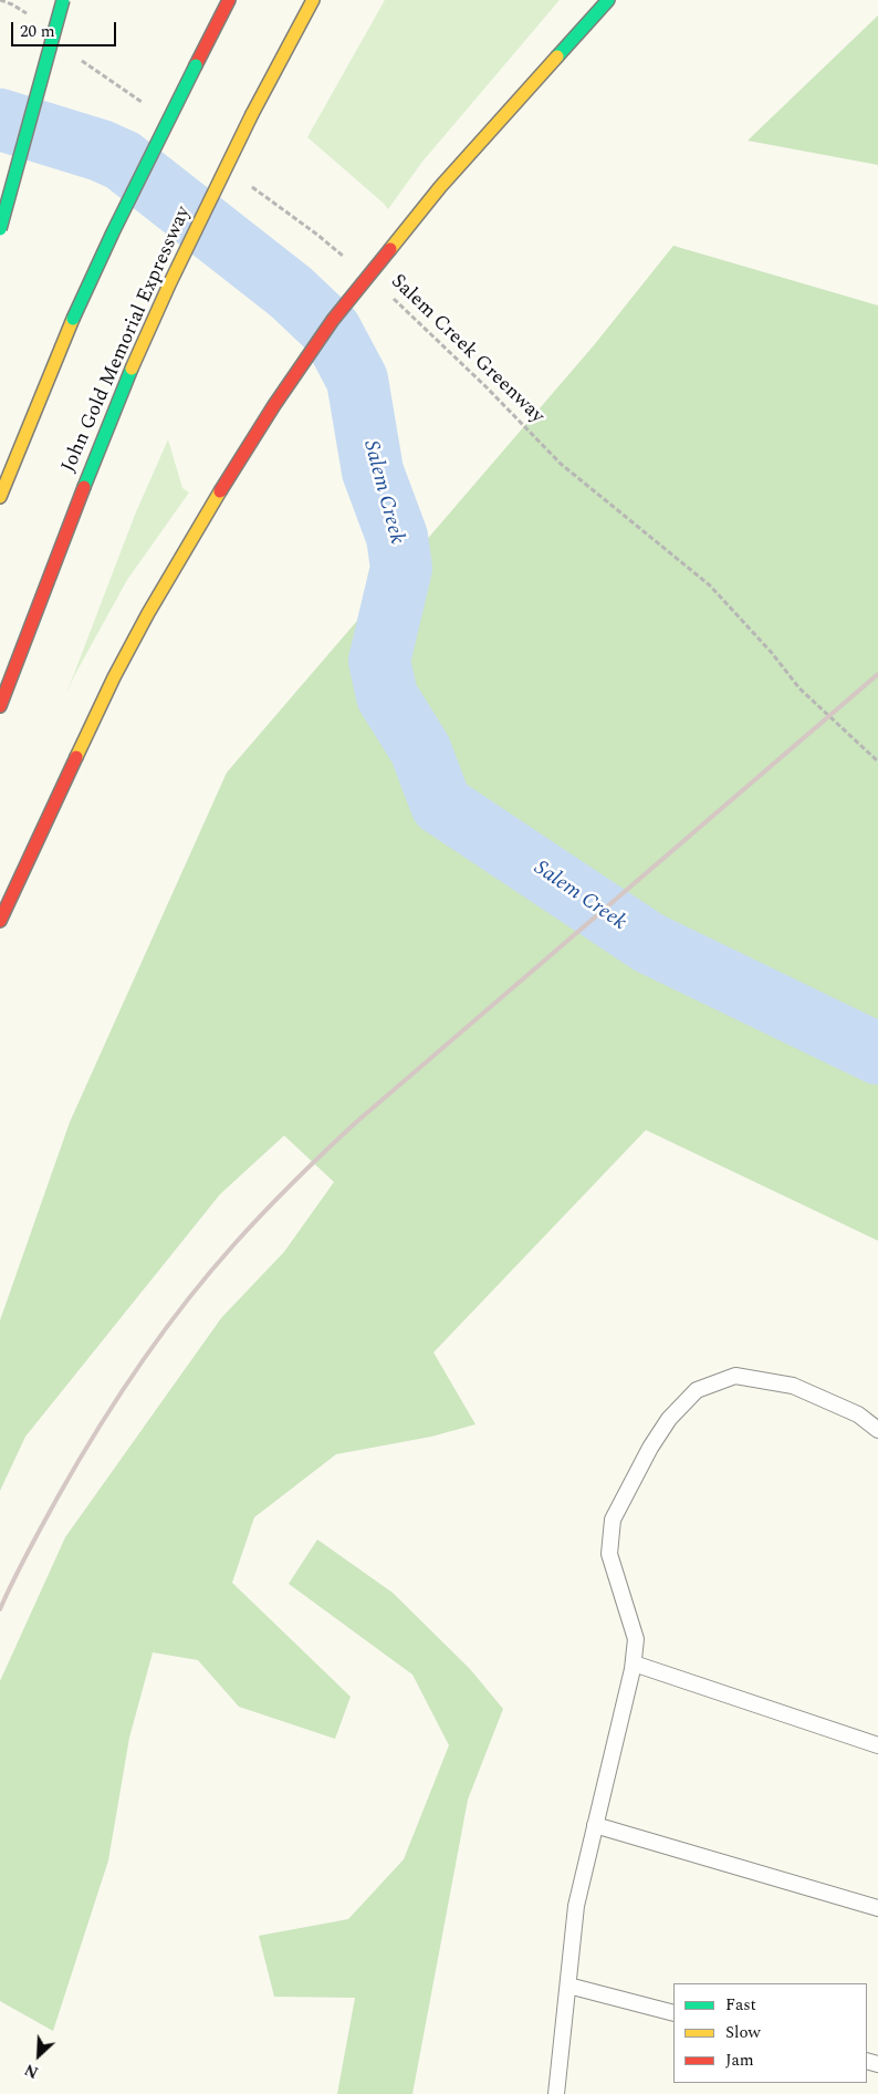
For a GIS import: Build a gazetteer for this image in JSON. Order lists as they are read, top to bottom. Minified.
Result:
{"streets":{"highway":["John Gold Memorial Expressway"],"path":["Salem Creek Greenway"]},"water":["Salem Creek"],"legend":["Fast","Slow","Jam"],"scale_bar":"20 m","north":"bottom left"}
